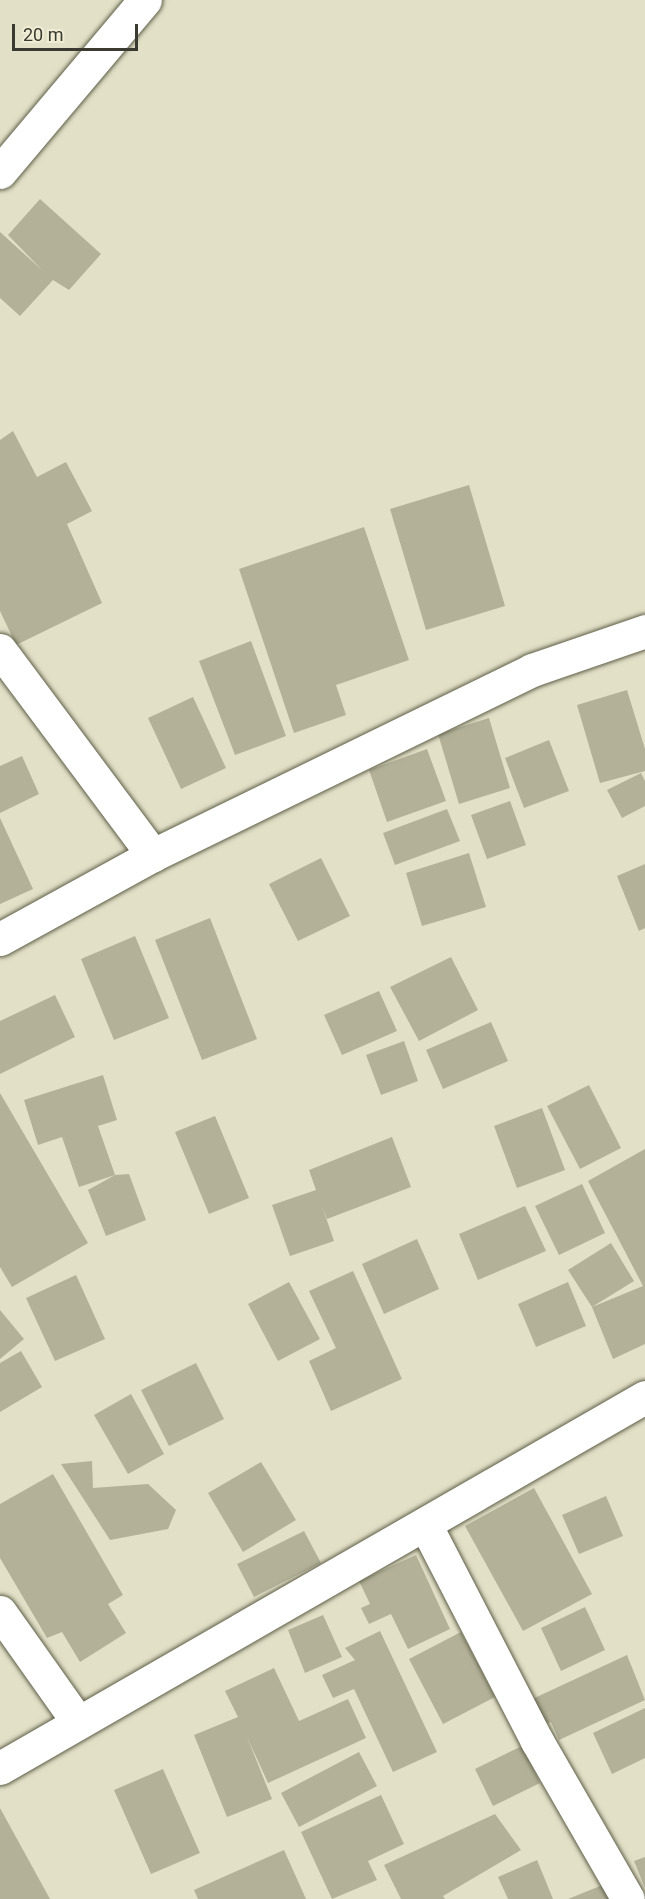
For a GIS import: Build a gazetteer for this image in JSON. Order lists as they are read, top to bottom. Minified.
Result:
{"scale_bar":"20 m"}
